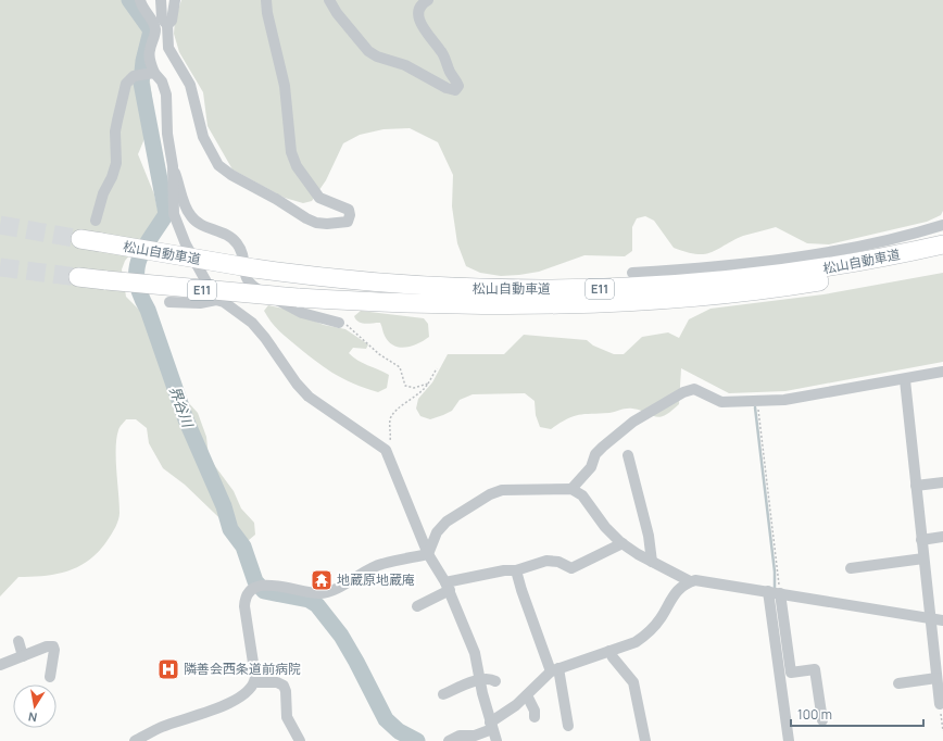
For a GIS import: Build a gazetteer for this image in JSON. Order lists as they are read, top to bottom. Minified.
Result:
{"streets":{"highway":["松山自動車道","E11"]},"water":["界谷川"],"places":{"temple":["地蔵原地蔵庵"],"hospital":["隣善会西条道前病院"]},"scale_bar":"100 m","north":"bottom"}
